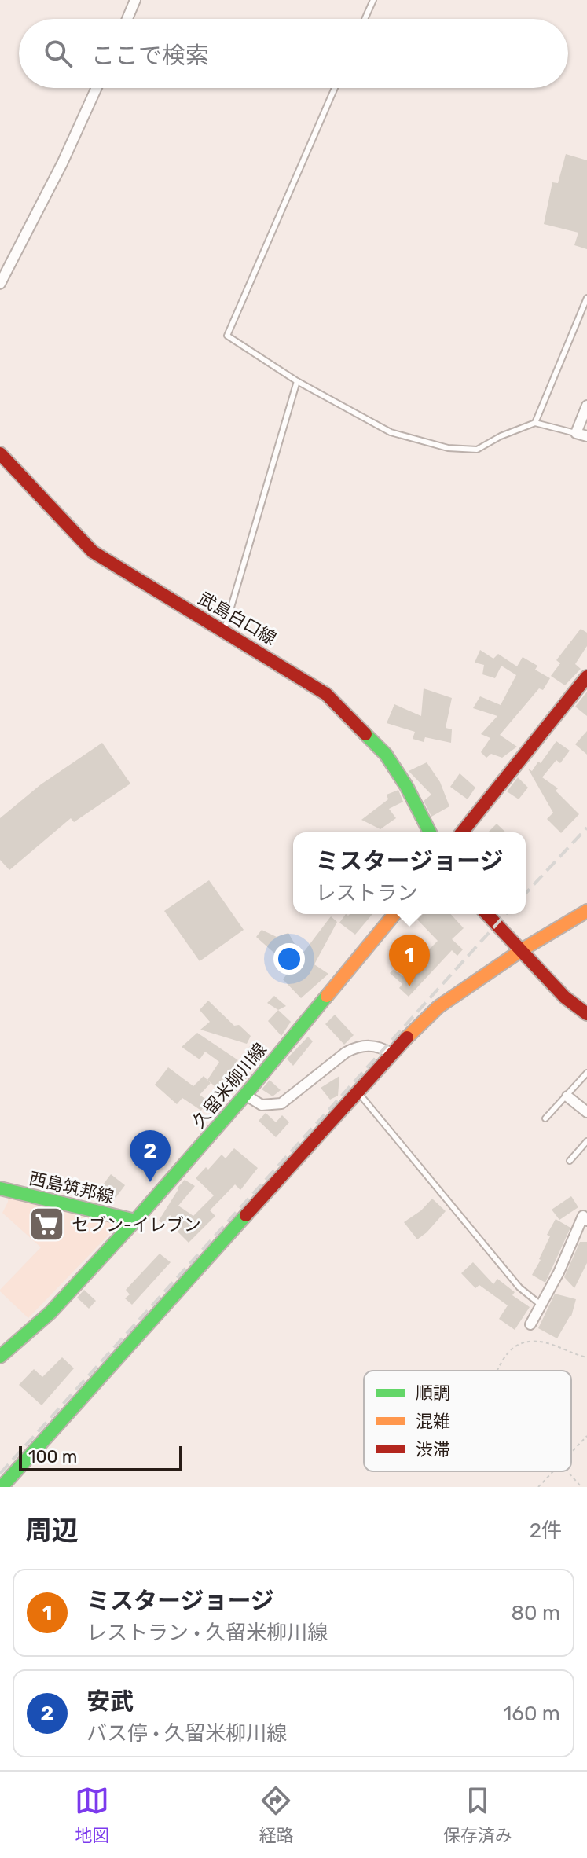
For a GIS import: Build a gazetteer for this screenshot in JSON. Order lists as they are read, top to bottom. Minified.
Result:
{"streets":{"main road":["武島白口線","久留米柳川線","西島筑邦線"]},"crossings":[["久留米柳川線","西島筑邦線"]],"places":{"supermarket":["セブン-イレブン"]},"legend":["順調","混雑","渋滞"],"scale_bar":"100 m","page":{"search":"ここで検索","popup":["ミスタージョージ","レストラン"],"pins":["1","2"],"scale":"100 m","heading":["周辺","2件"],"list":[{"mark":"1","name":"ミスタージョージ","note":"レストラン · 久留米柳川線","value":"80 m"},{"mark":"2","name":"安武","note":"バス停 · 久留米柳川線","value":"160 m"}],"nav":["地図","経路","保存済み"]}}
